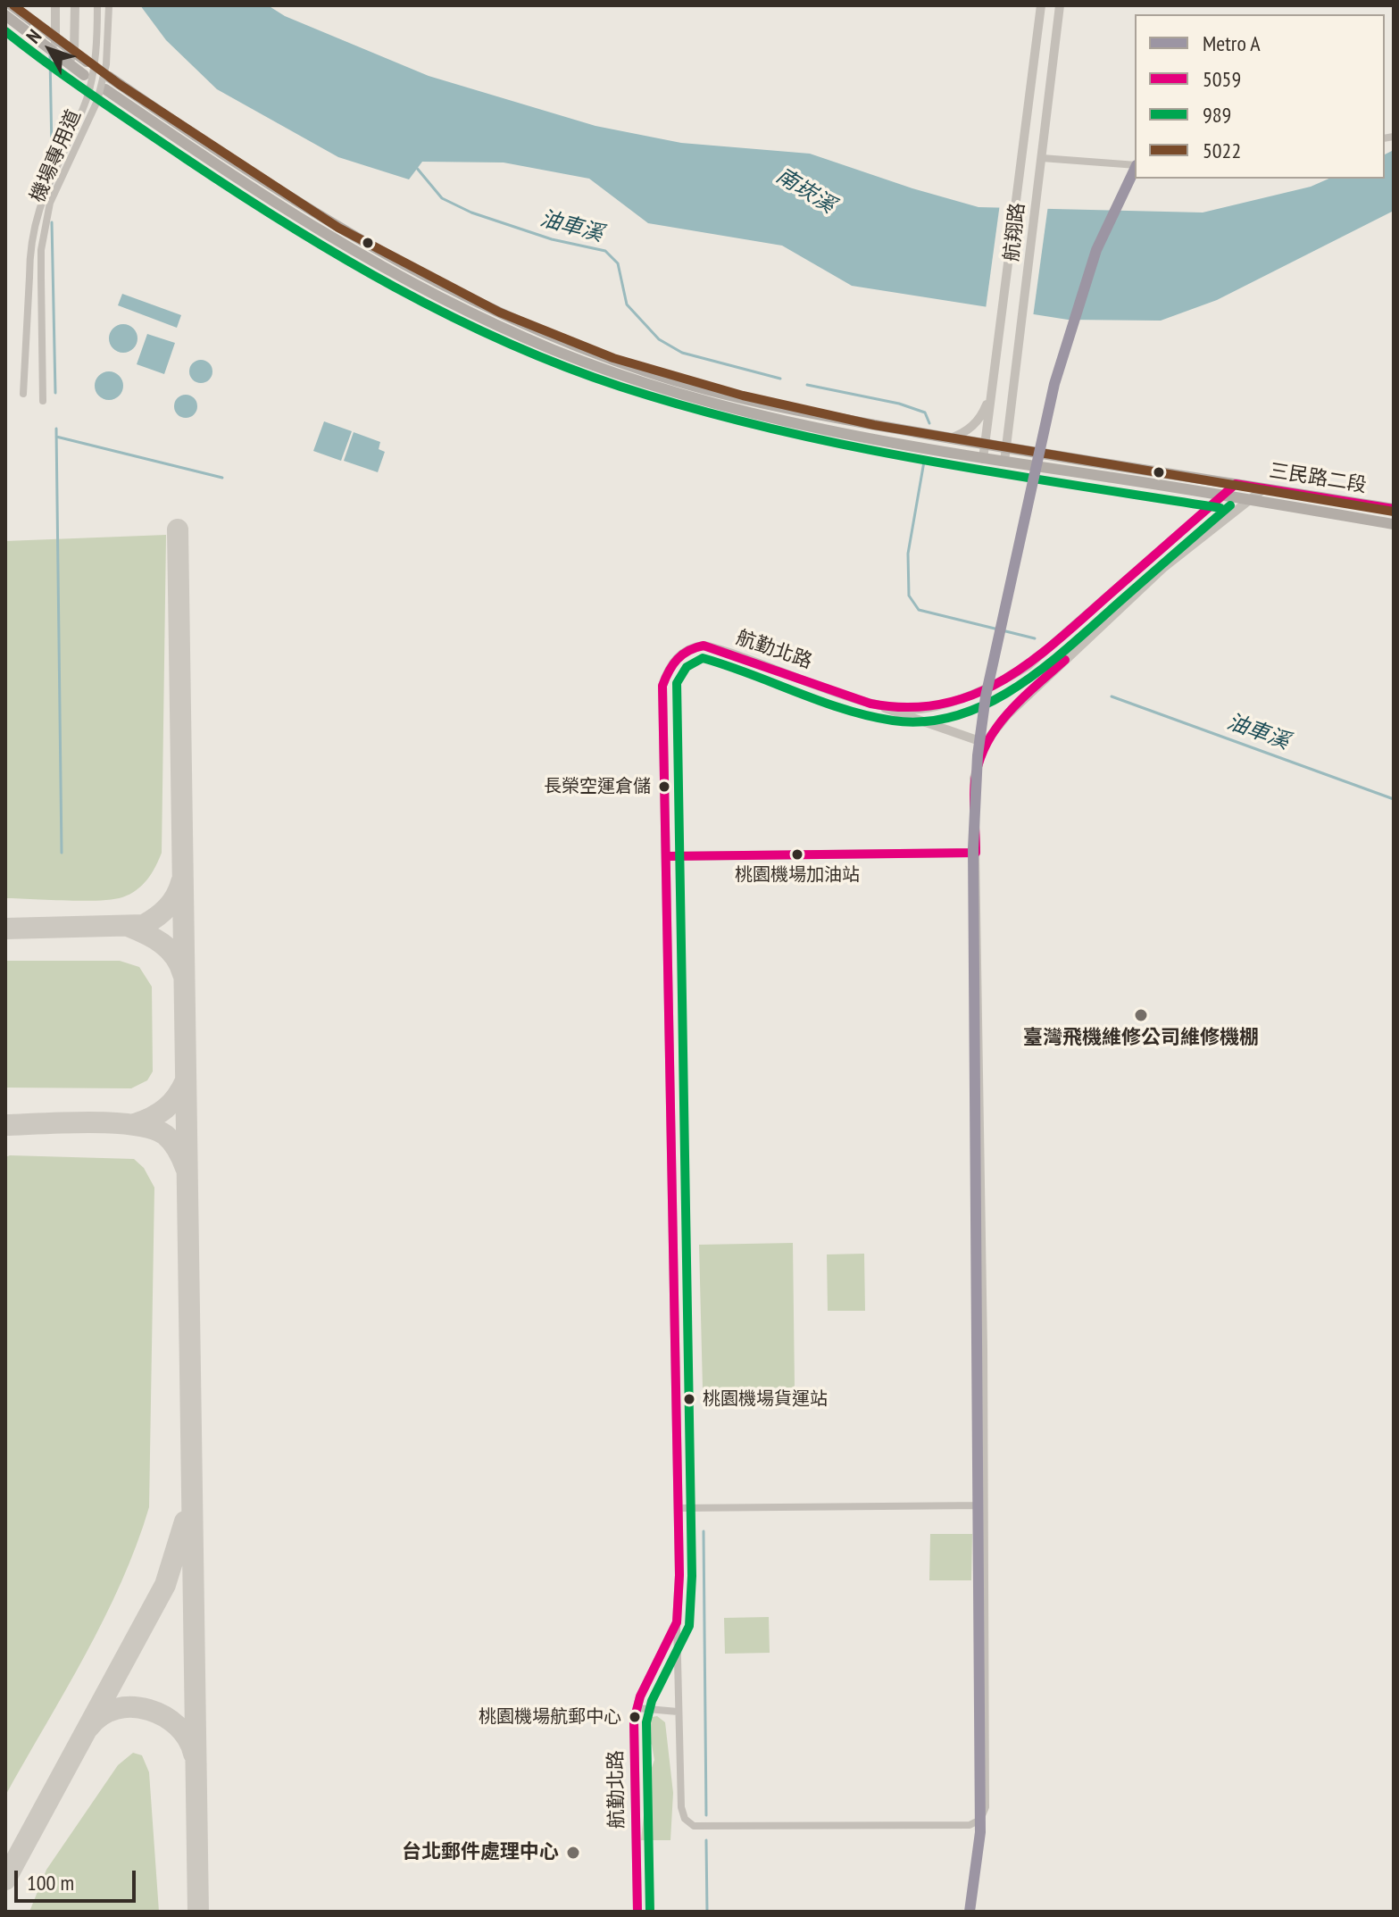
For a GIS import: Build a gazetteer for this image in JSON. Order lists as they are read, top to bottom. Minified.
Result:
{"streets":{"main road":["三民路二段"],"street":["機場專用道","航翔路","航勤北路"]},"crossings":[["航翔路","三民路二段"],["三民路二段","航勤北路"]],"water":["南崁溪","油車溪"],"places":["長榮空運倉儲","桃園機場加油站","臺灣飛機維修公司維修機棚","桃園機場貨運站","桃園機場航郵中心","台北郵件處理中心"],"lines":["transit line 5022","transit line 989","metro line A","transit line 5059"],"legend":["Metro A","5059","989","5022"],"scale_bar":"100 m","north":"top left"}
